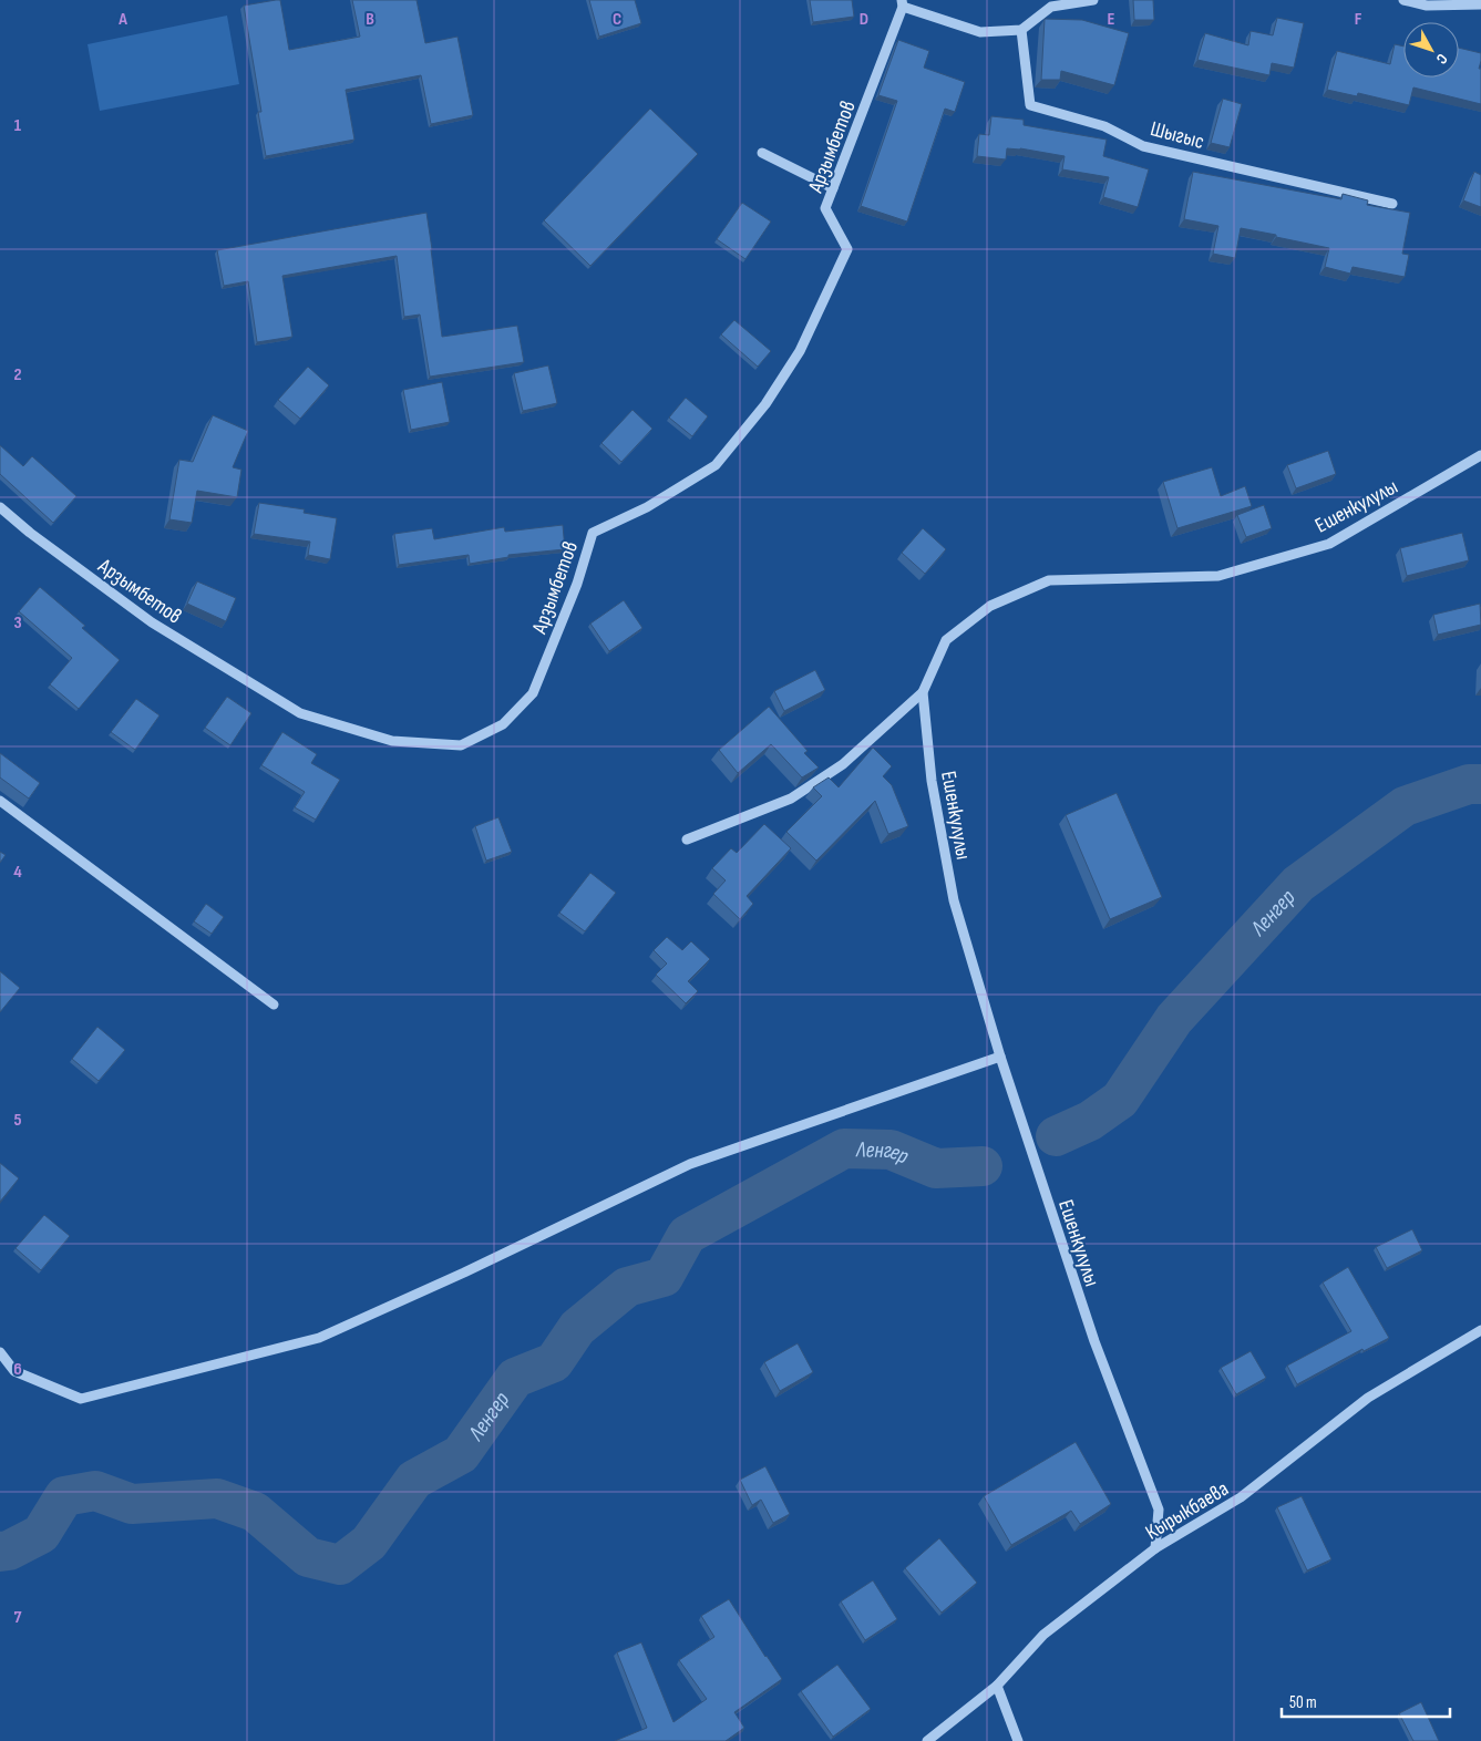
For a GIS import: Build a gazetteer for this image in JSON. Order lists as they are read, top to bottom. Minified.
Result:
{"streets":{"street":["Шыгыс","Арзымбетов","Ешенкулулы","Кырыкбаева"]},"crossings":[["Ешенкулулы","Кырыкбаева"]],"water":["Ленгер"],"scale_bar":"50 m","north":"bottom right","grid":{"columns":["A","B","C","D","E","F"],"rows":["1","2","3","4","5","6","7"]}}
